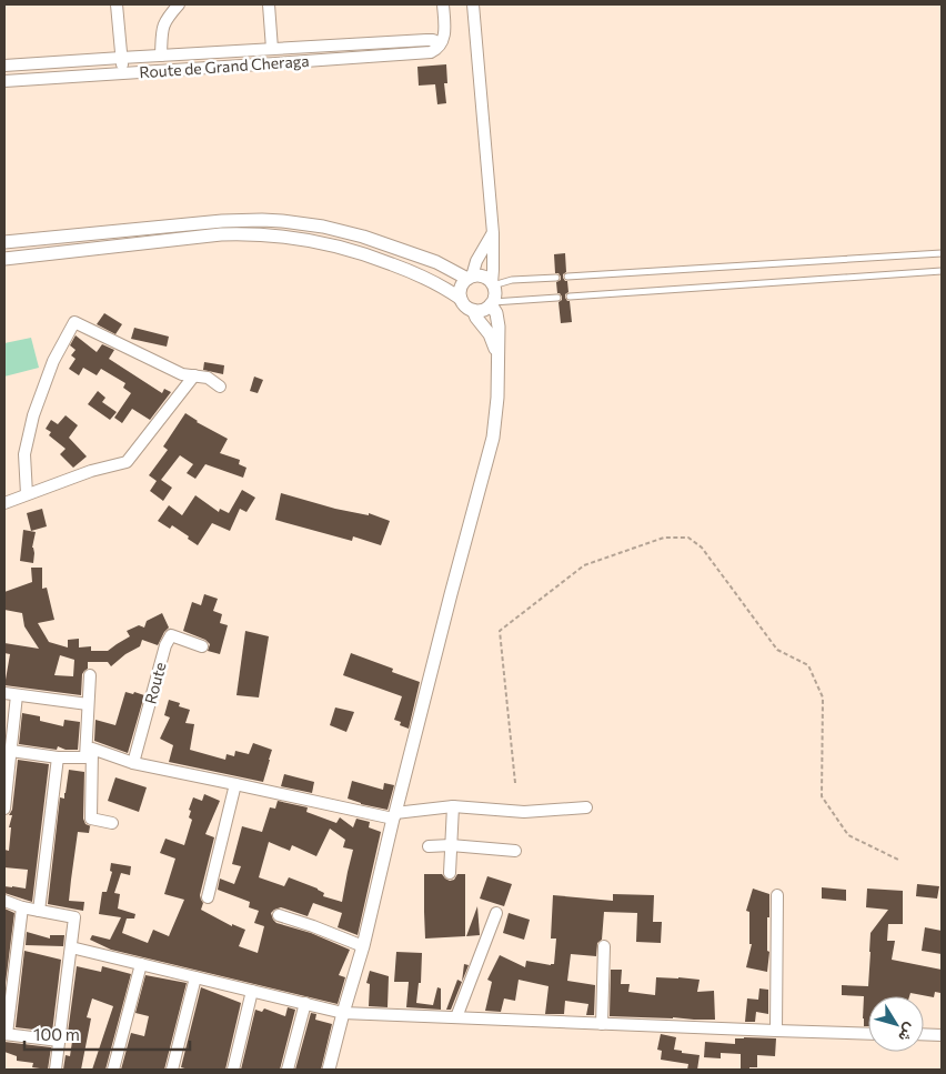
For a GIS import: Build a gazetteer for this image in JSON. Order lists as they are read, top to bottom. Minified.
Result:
{"streets":{"street":["Route de Grand Cheraga","Route"]},"scale_bar":"100 m","north":"bottom right"}
